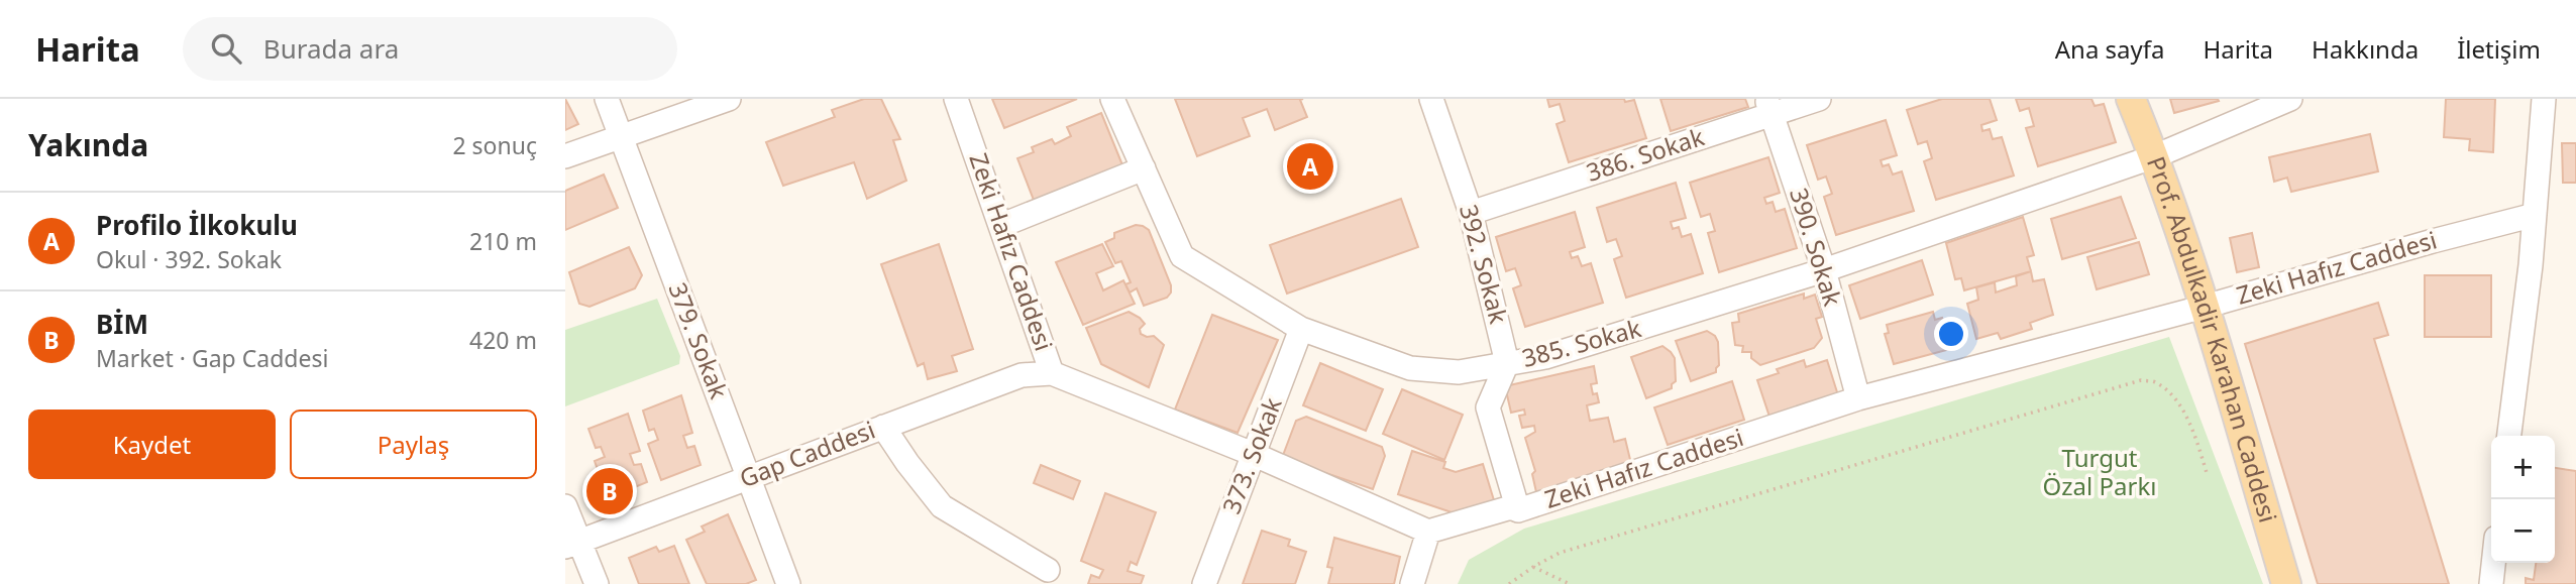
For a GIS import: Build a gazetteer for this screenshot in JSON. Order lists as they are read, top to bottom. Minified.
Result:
{"streets":{"main road":["Prof. Abdulkadir Karahan Caddesi"],"street":["386. Sokak","390. Sokak","Zeki Hafız Caddesi","392. Sokak","379. Sokak","385. Sokak","Gap Caddesi","373. Sokak"]},"crossings":[["386. Sokak","390. Sokak"],["386. Sokak","392. Sokak"],["390. Sokak","Zeki Hafız Caddesi"],["390. Sokak","385. Sokak"],["Zeki Hafız Caddesi","Prof. Abdulkadir Karahan Caddesi"],["Zeki Hafız Caddesi","Gap Caddesi"],["Zeki Hafız Caddesi","373. Sokak"],["392. Sokak","385. Sokak"],["379. Sokak","Gap Caddesi"],["Prof. Abdulkadir Karahan Caddesi","385. Sokak"],["385. Sokak","373. Sokak"]],"parks":["Turgut Özal Parkı"],"page":{"header":"Harita","search":"Burada ara","nav":["Ana sayfa","Harita","Hakkında","İletişim"],"heading":["Yakında","2 sonuç"],"pins":["A","B"],"list":[{"mark":"A","name":"Profilo İlkokulu","note":"Okul · 392. Sokak","value":"210 m"},{"mark":"B","name":"BİM","note":"Market · Gap Caddesi","value":"420 m"}],"buttons":["Kaydet","Paylaş"],"map_buttons":["+","−"]}}
